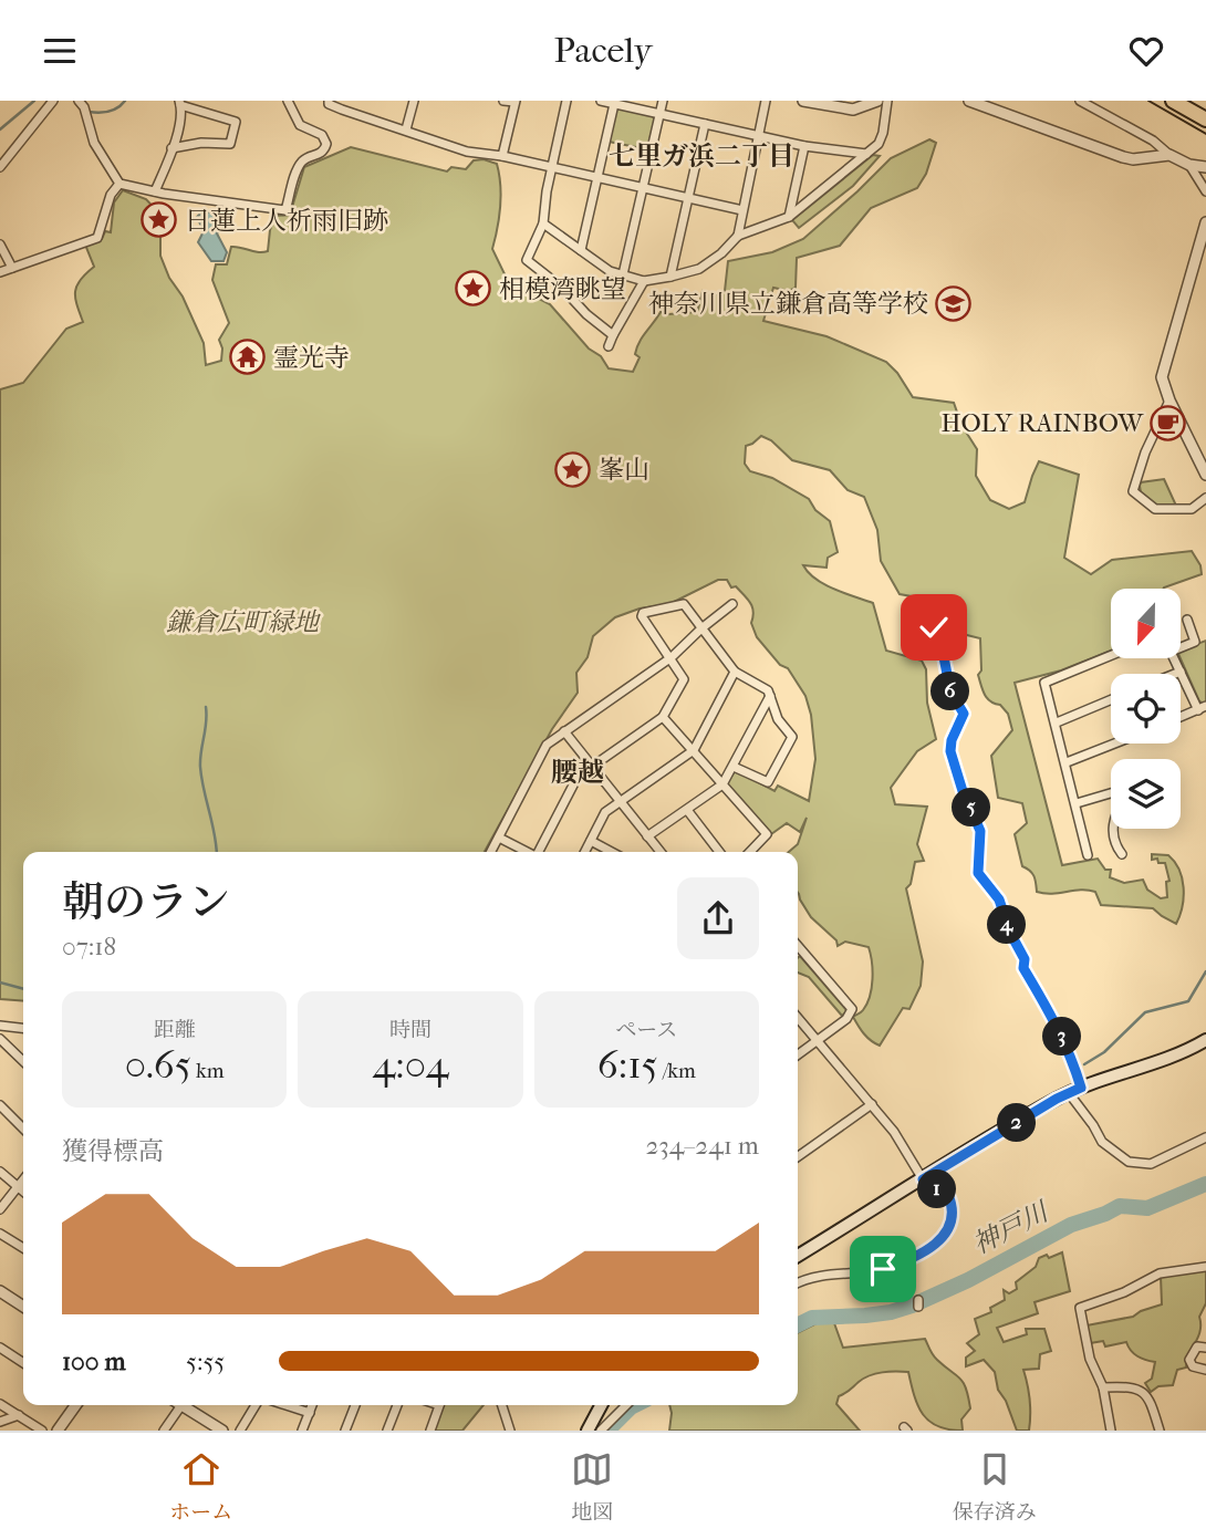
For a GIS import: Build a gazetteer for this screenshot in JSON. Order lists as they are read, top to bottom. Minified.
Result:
{"districts":["七里ガ浜二丁目","腰越"],"water":["神戸川"],"parks":["鎌倉広町緑地"],"places":{"place":["日蓮上人祈雨旧跡","相模湾眺望","峯山"],"school or university":["神奈川県立鎌倉高等学校"],"temple":["霊光寺"],"cafe":["HOLY RAINBOW"]},"north":"bottom","page":{"header":"Pacely","pins":["6","5","4","3","2","1"],"heading":["朝のラン","07:18"],"stats":[["距離","0.65 km"],["時間","4:04"],["ペース","6:15 /km"]],"chart":["獲得標高","234–241 m"],"list":[{"name":"100 m","note":"5:55"}],"tabs":["ホーム","地図","保存済み"]}}
